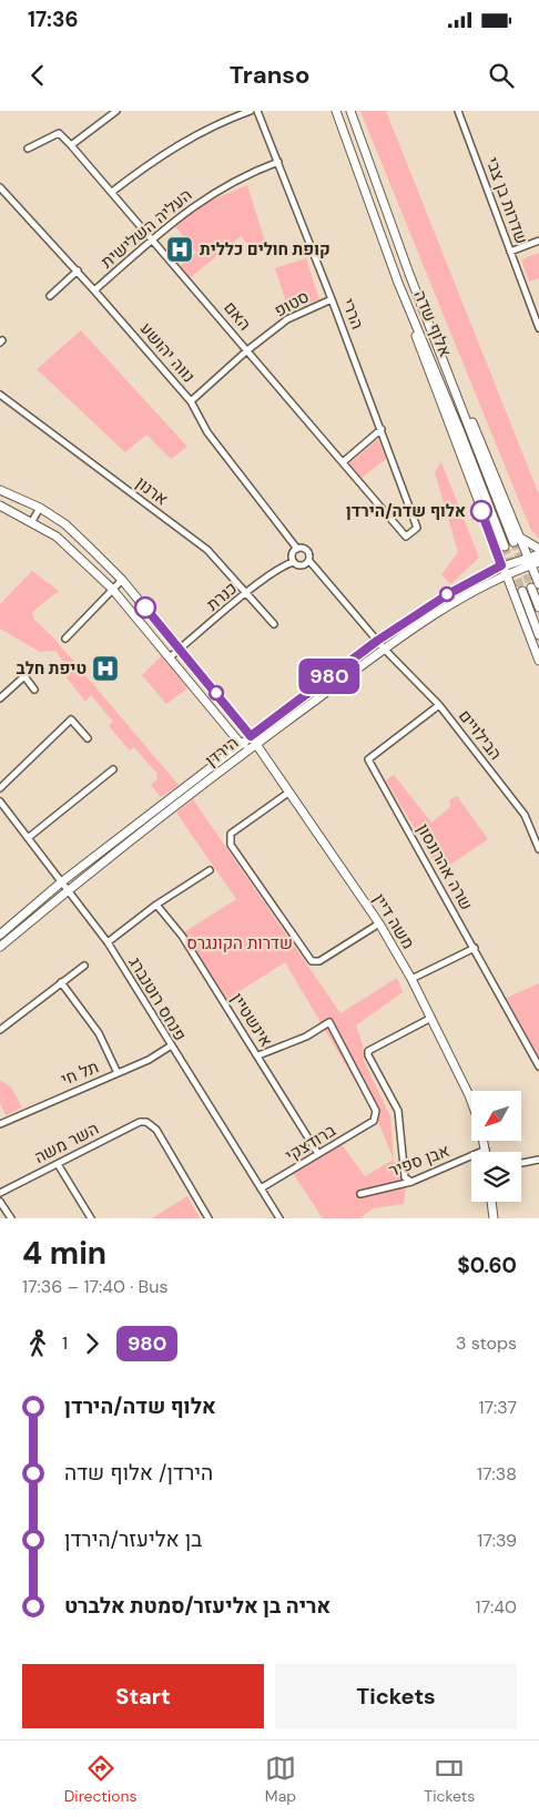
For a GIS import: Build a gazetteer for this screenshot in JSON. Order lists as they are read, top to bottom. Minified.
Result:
{"streets":{"street":["שדרות בן צבי","העליה השלישית","סטופ","הררי","האם","אלוף שדה","נווה יהושע","ארנון","כנרת","הבילויים","הירדן","שרה אהרונסון","משה דיין","פנחס רוטנברג","אינשטיין","תל חי","השר משה","ברודצקי","אבן ספיר"]},"crossings":[["העליה השלישית","הררי"],["העליה השלישית","האם"],["העליה השלישית","נווה יהושע"],["סטופ","הררי"],["סטופ","האם"],["סטופ","נווה יהושע"],["הררי","האם"],["נווה יהושע","כנרת"],["ארנון","כנרת"],["כנרת","משה דיין"],["הבילויים","הירדן"],["הבילויים","שרה אהרונסון"],["הירדן","משה דיין"],["הירדן","פנחס רוטנברג"],["משה דיין","אבן ספיר"],["פנחס רוטנברג","תל חי"],["פנחס רוטנברג","ברודצקי"],["אינשטיין","ברודצקי"]],"parks":["שדרות הקונגרס"],"places":{"hospital":["קופת חולים כללית","טיפת חלב"],"other":["אלוף שדה/הירדן"]},"lines":["bus line 980"],"north":"bottom left","page":{"status":"17:36","header":"Transo","on_map":"980","heading":["4 min","17:36 – 17:40 · Bus","$0.60"],"legs":["1","980","3 stops"],"list":[{"name":"אלוף שדה/הירדן","value":"17:37"},{"name":"הירדן/ אלוף שדה","value":"17:38"},{"name":"בן אליעזר/הירדן","value":"17:39"},{"name":"אריה בן אליעזר/סמטת אלברט","value":"17:40"}],"buttons":["Start","Tickets"],"tabs":["Directions","Map","Tickets"]}}
